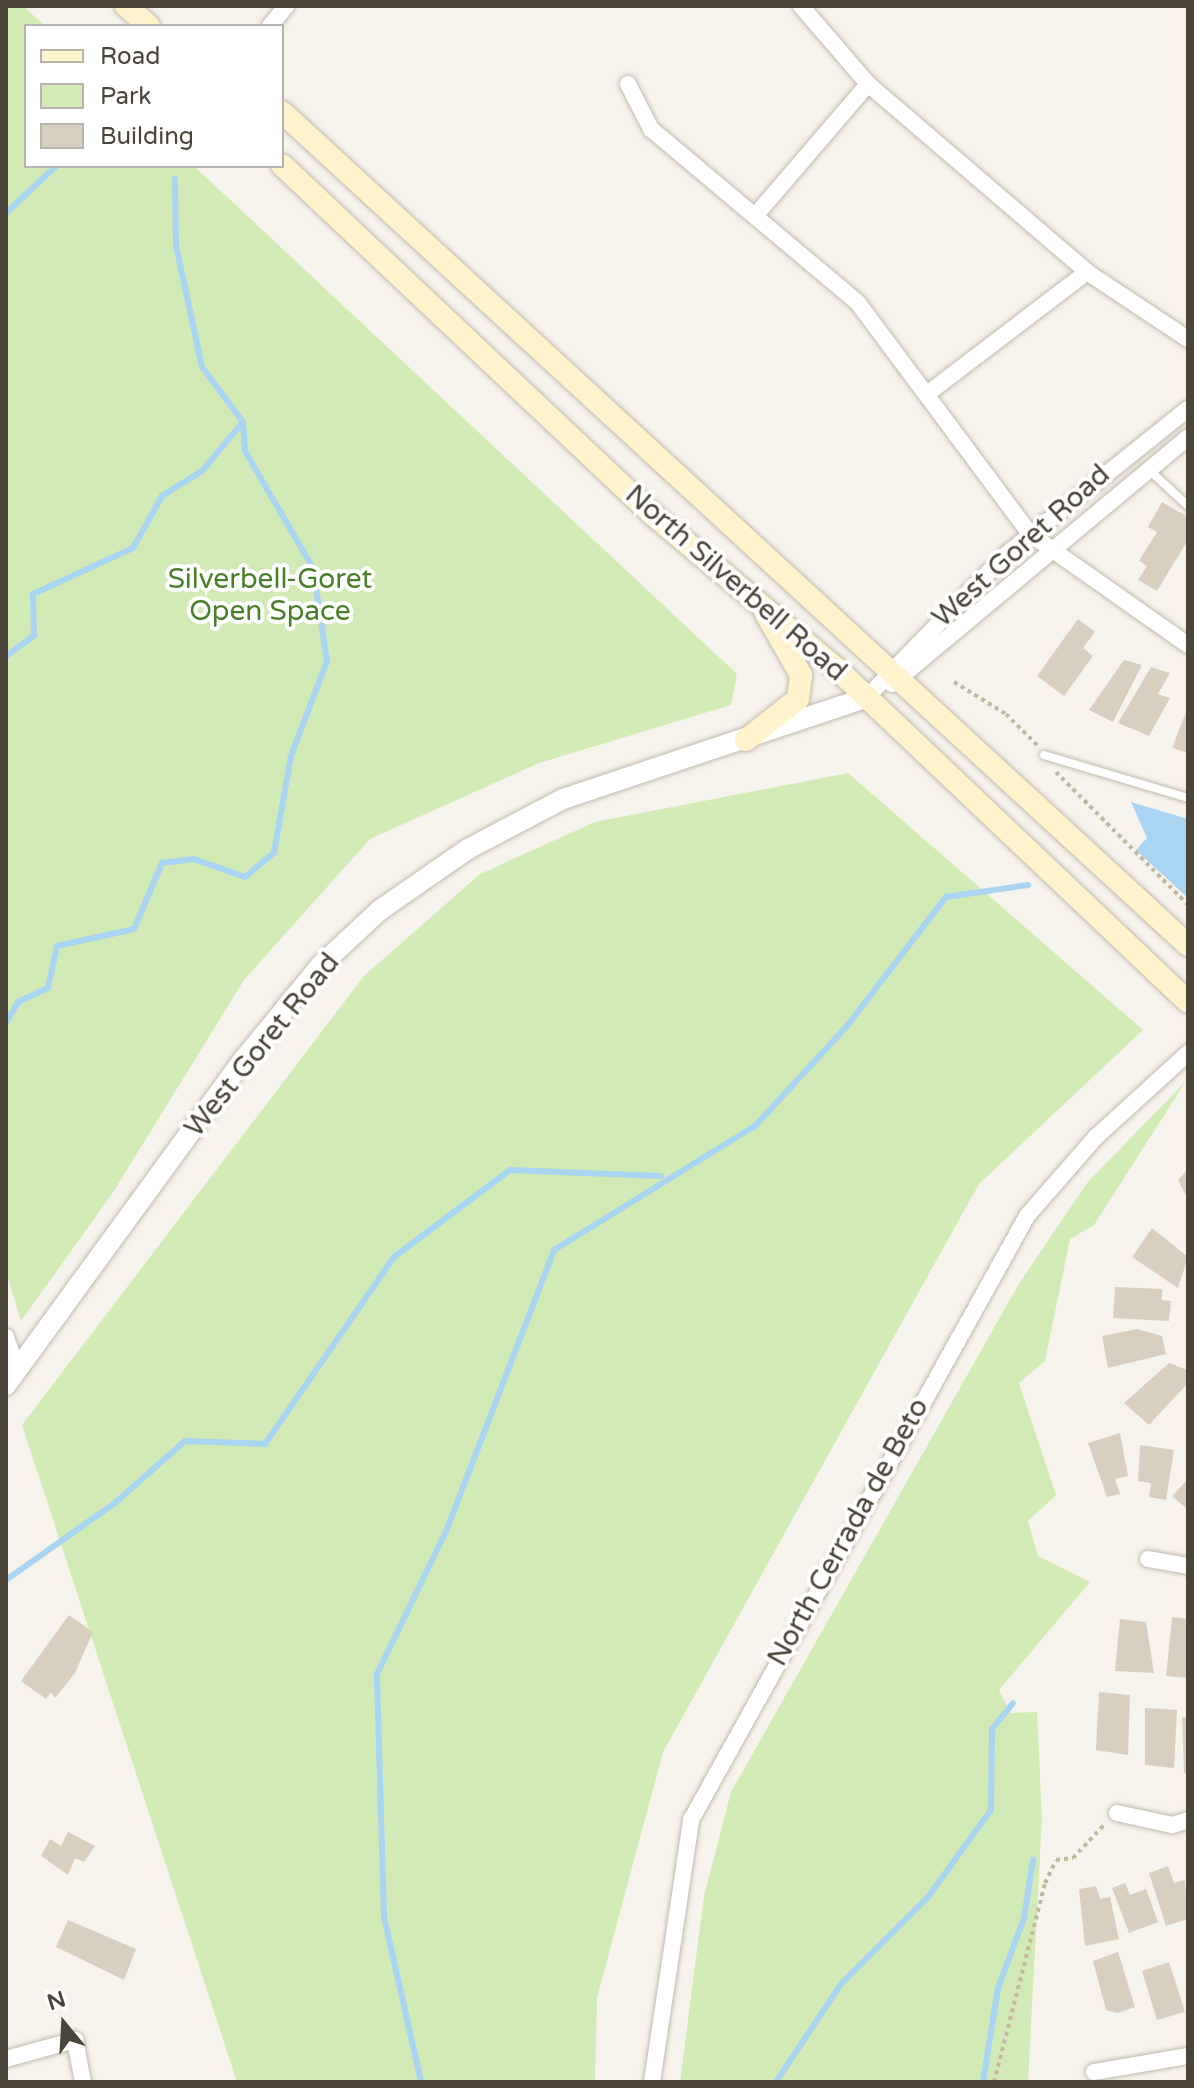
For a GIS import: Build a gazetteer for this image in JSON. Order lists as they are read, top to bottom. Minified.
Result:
{"streets":{"main road":["North Silverbell Road"],"street":["West Goret Road","North Cerrada de Beto"]},"crossings":[["West Goret Road","North Silverbell Road"]],"parks":["Silverbell-Goret Open Space"],"legend":["Road","Park","Building"],"north":"top"}
